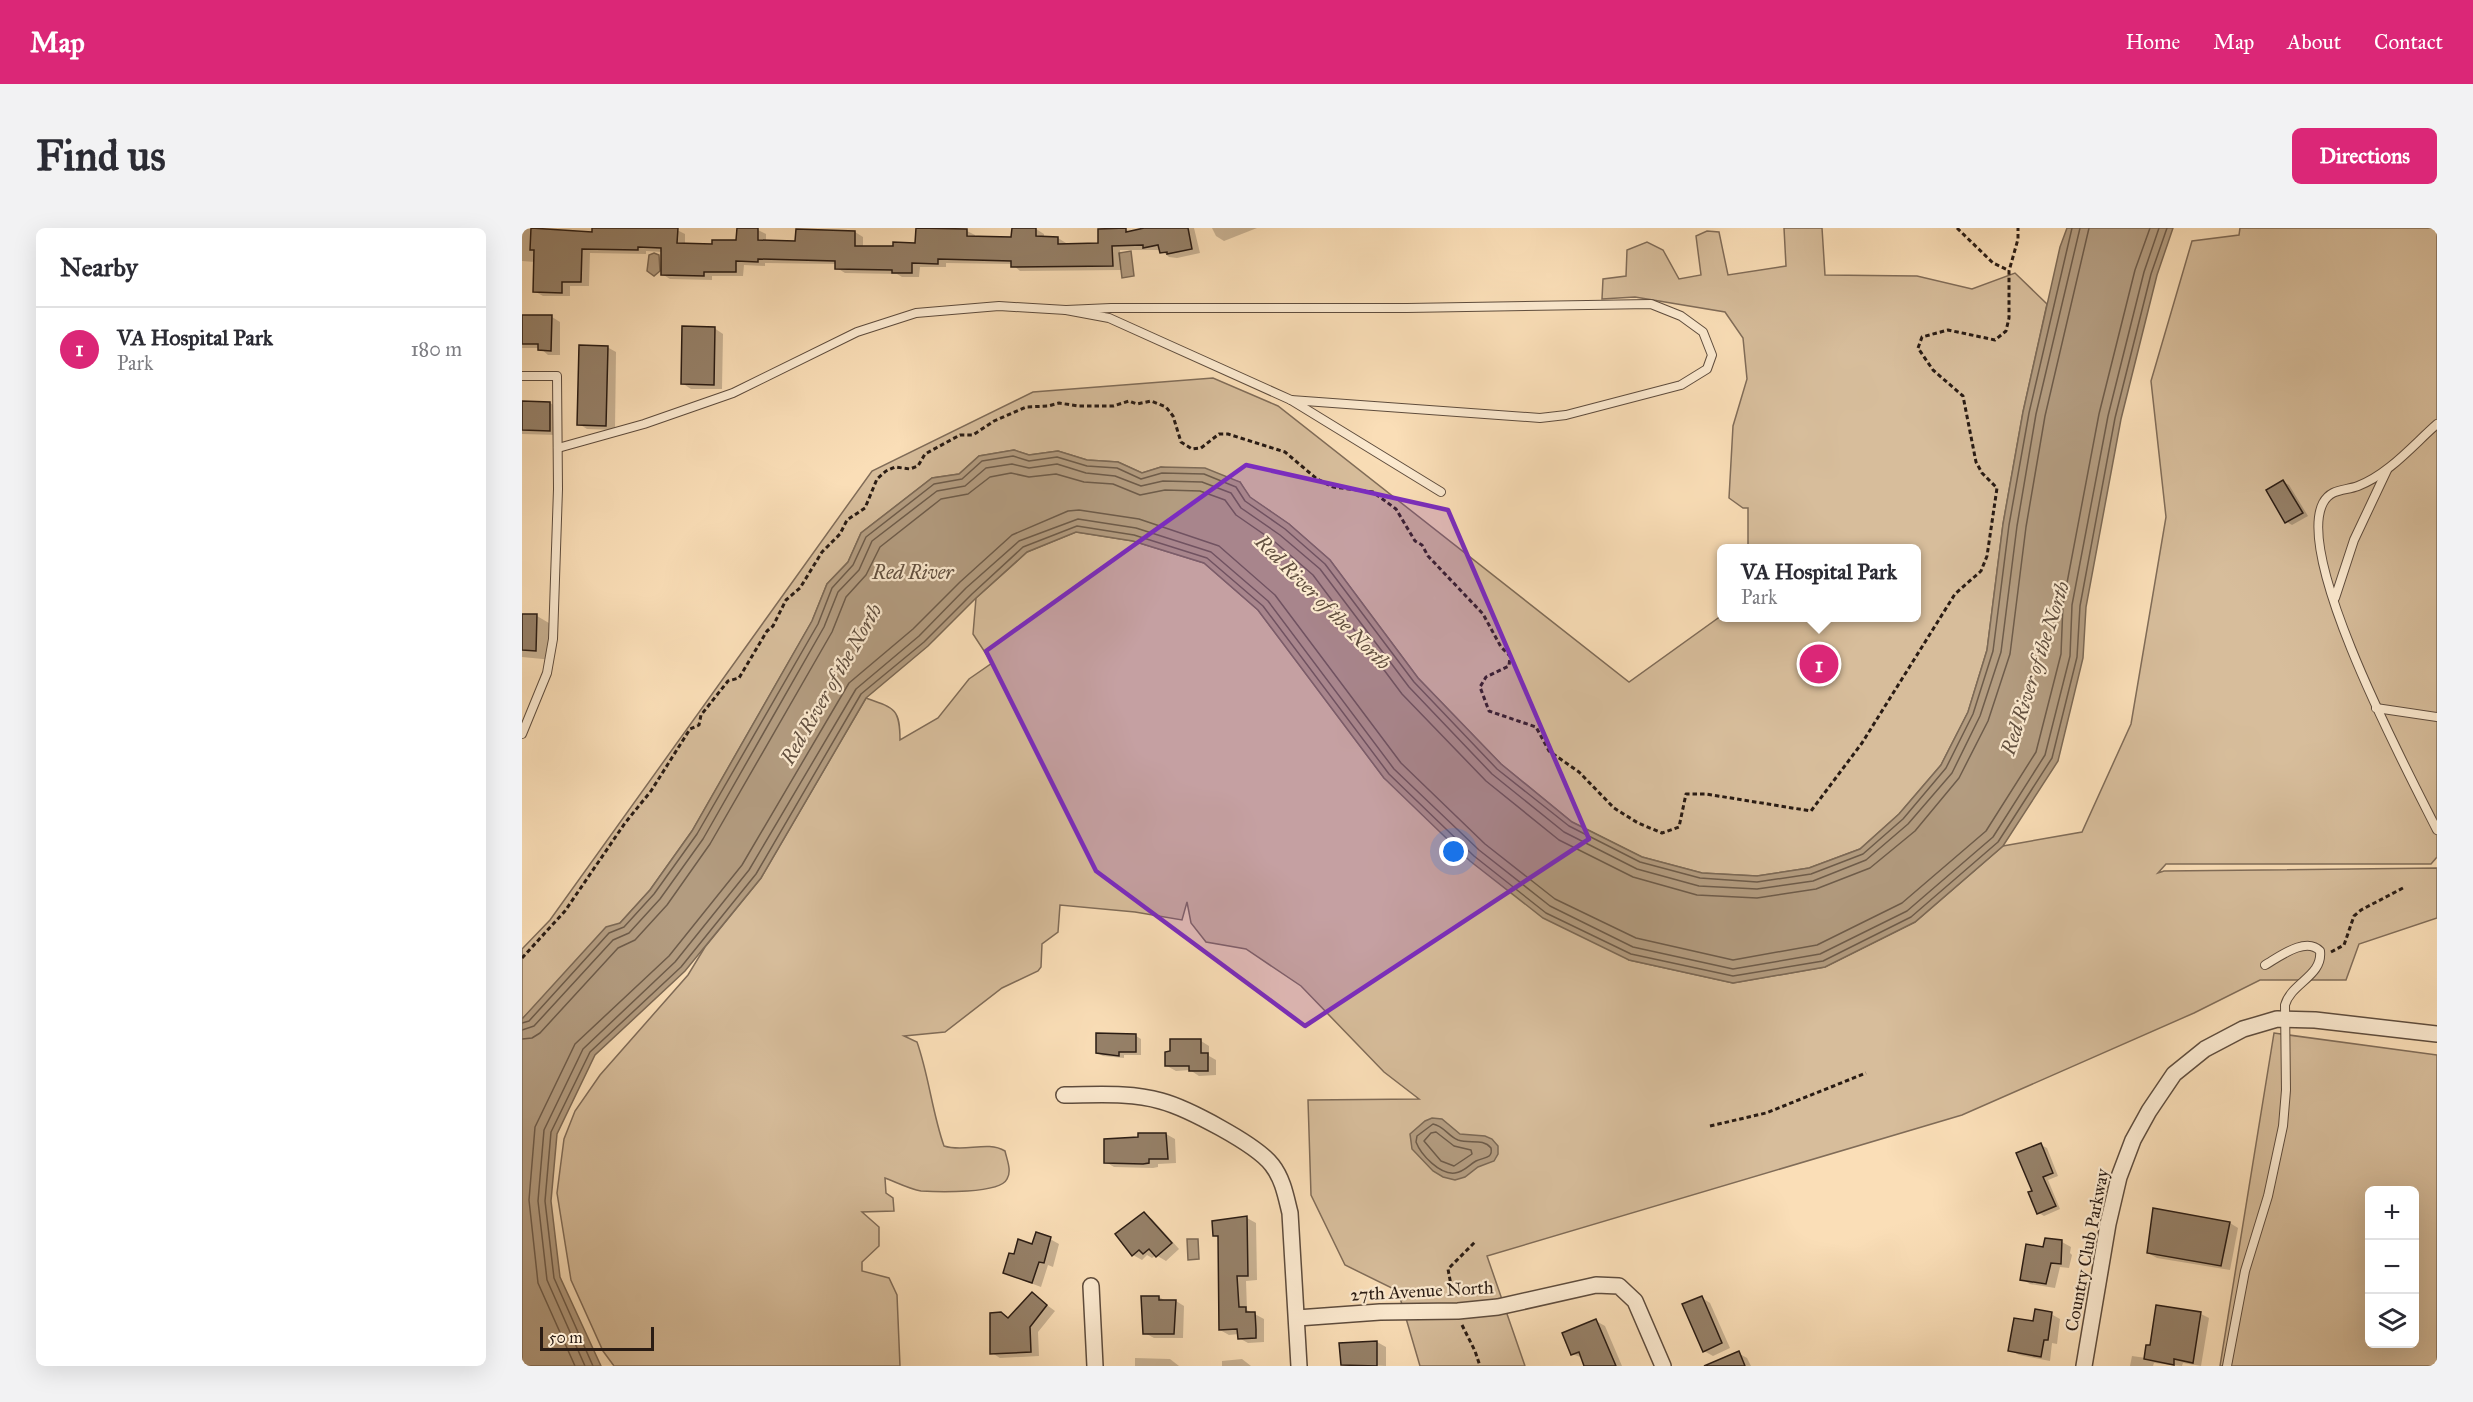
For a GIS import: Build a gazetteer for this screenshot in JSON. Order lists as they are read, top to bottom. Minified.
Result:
{"streets":{"street":["Country Club Parkway","27th Avenue North"]},"water":["Red River","Red River of the North"],"scale_bar":"50 m","page":{"header":"Map","nav":["Home","Map","About","Contact"],"buttons":"Directions","title":"Find us","heading":"Nearby","list":[{"mark":"1","name":"VA Hospital Park","note":"Park","value":"180 m"}],"popup":["VA Hospital Park","Park"],"pins":"1","map_buttons":["+","−"],"scale":"50 m"}}
